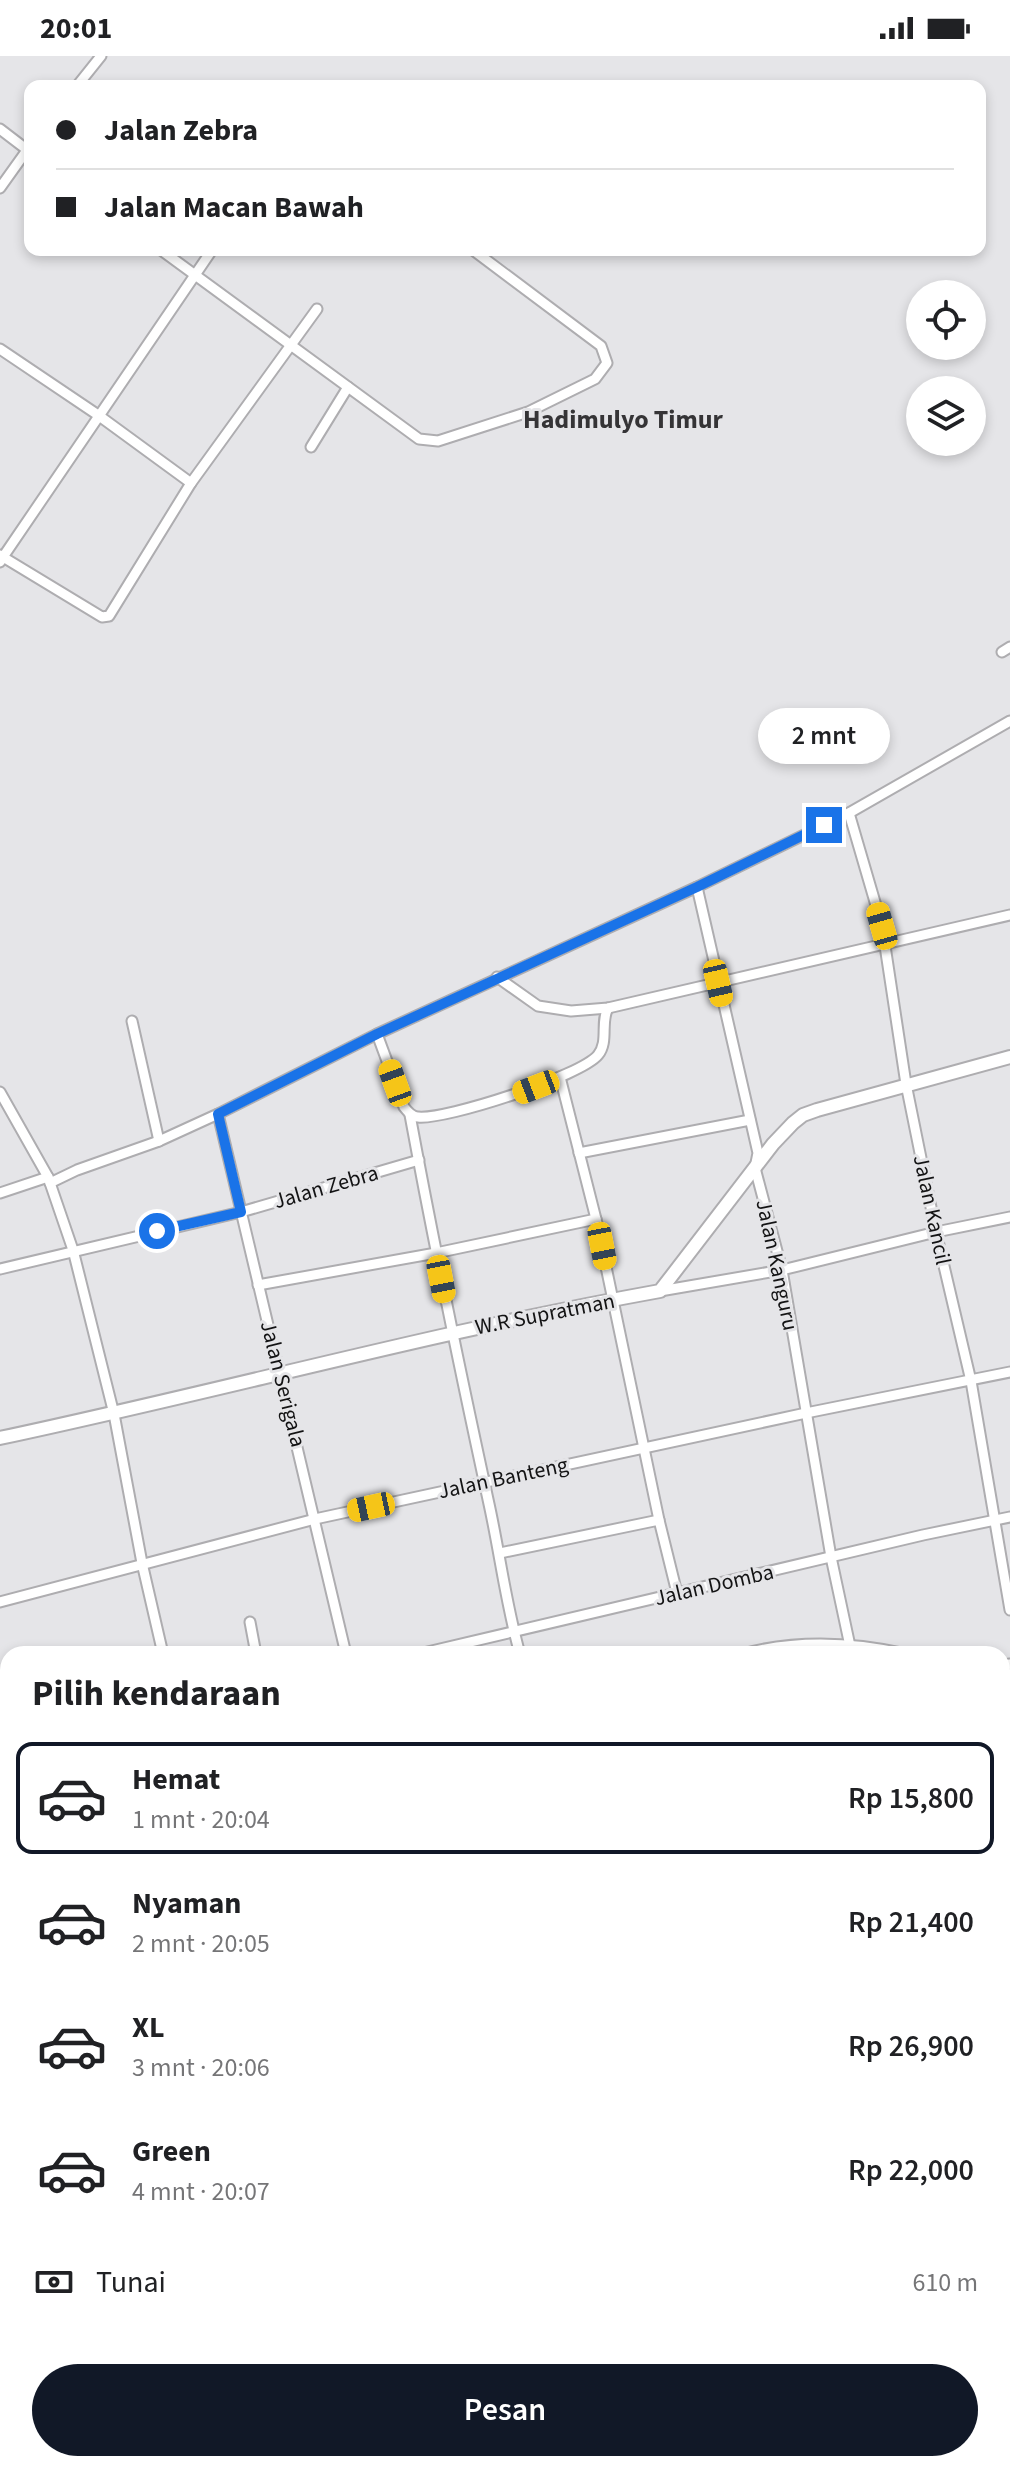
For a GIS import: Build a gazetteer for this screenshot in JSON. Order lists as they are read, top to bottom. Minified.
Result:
{"streets":{"street":["Jalan Zebra","Jalan Kancil","Jalan Kanguru","W.R Supratman","Jalan Serigala","Jalan Banteng","Jalan Domba"]},"crossings":[["Jalan Zebra","Jalan Serigala"],["Jalan Kancil","Jalan Banteng"],["Jalan Kancil","Jalan Domba"],["Jalan Kanguru","Jalan Banteng"],["Jalan Kanguru","Jalan Domba"],["W.R Supratman","Jalan Serigala"],["Jalan Serigala","Jalan Banteng"]],"districts":["Hadimulyo Timur"],"page":{"status":"20:01","banner":["Jalan Zebra","Jalan Macan Bawah"],"bubble":"2 mnt","heading":"Pilih kendaraan","list":[{"name":"Hemat","note":"1 mnt · 20:04","value":"Rp 15,800"},{"name":"Nyaman","note":"2 mnt · 20:05","value":"Rp 21,400"},{"name":"XL","note":"3 mnt · 20:06","value":"Rp 26,900"},{"name":"Green","note":"4 mnt · 20:07","value":"Rp 22,000"}],"pay":["Tunai","610 m"],"buttons":"Pesan"}}
